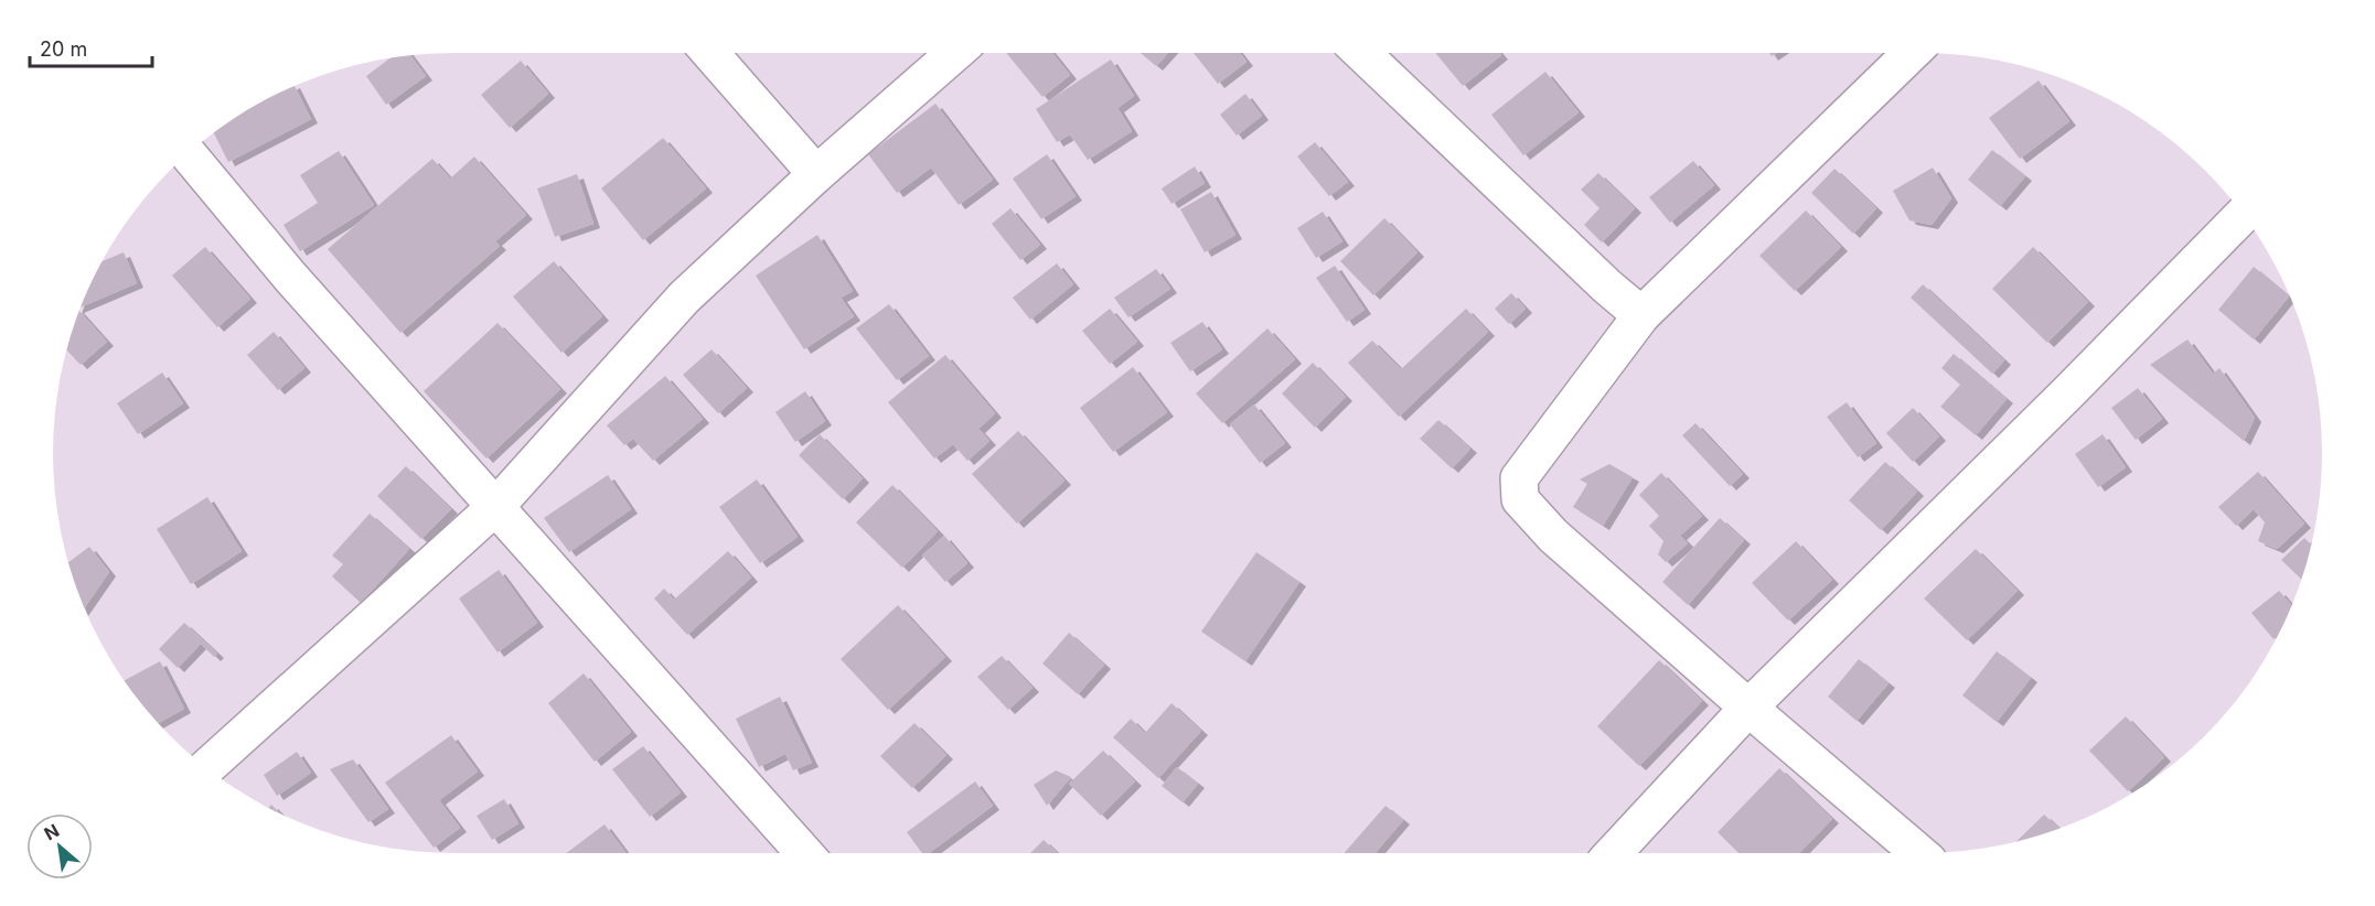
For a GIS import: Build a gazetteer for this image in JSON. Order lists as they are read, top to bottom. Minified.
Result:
{"scale_bar":"20 m","north":"top left"}
